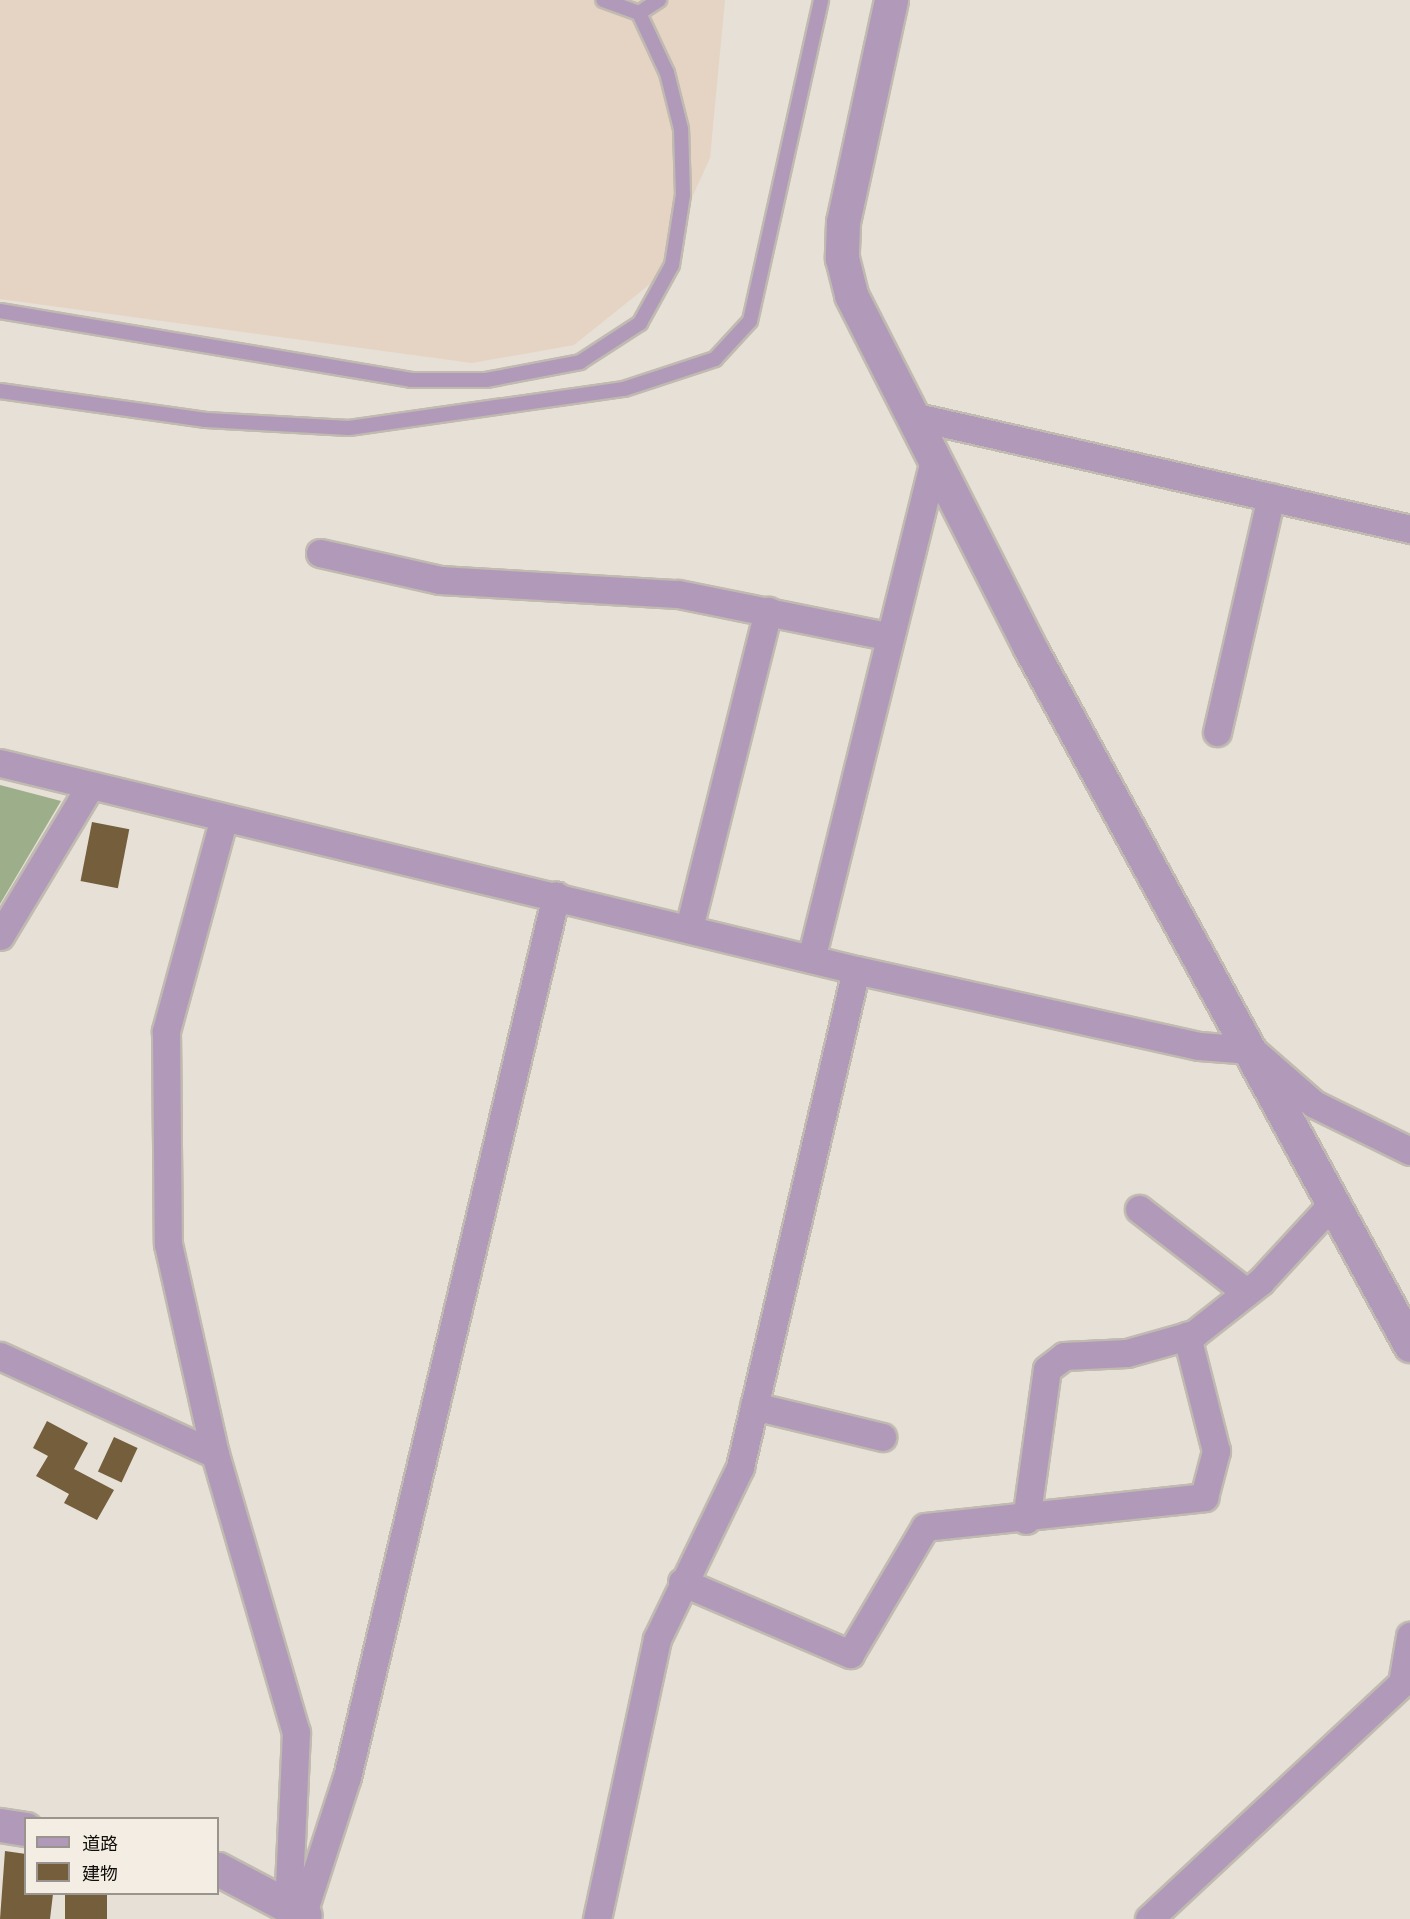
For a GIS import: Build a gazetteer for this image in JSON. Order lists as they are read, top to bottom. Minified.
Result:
{"legend":["道路","建物"]}
